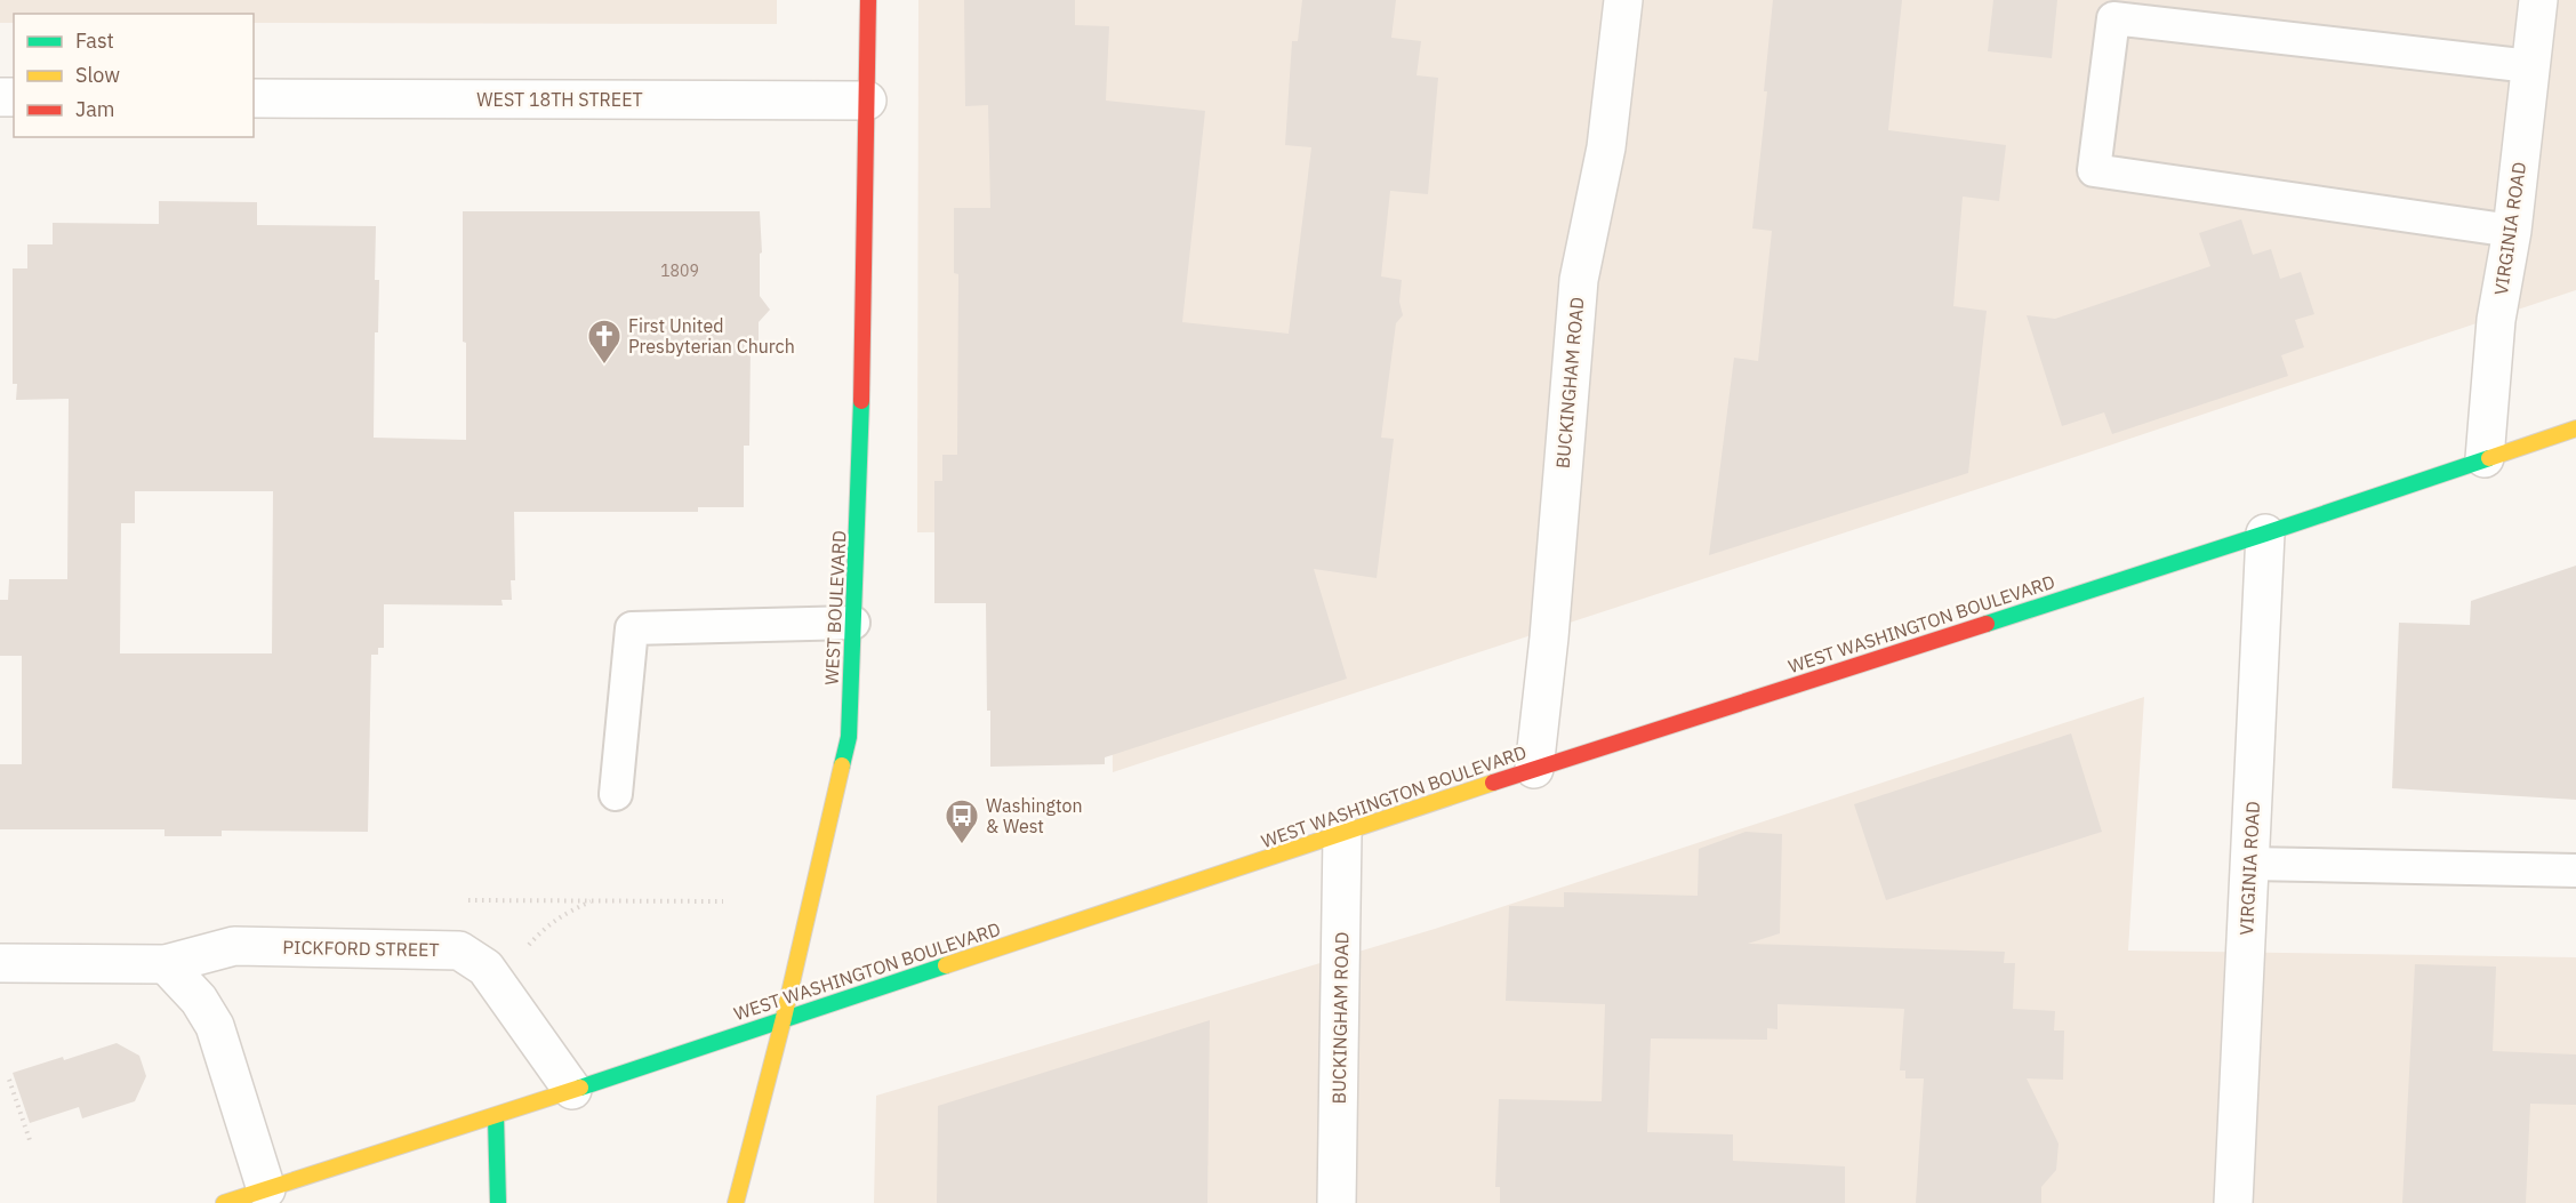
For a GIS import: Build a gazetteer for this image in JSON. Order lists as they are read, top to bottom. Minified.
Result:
{"streets":{"main road":["WEST BOULEVARD","WEST WASHINGTON BOULEVARD"],"street":["WEST 18TH STREET","VIRGINIA ROAD","BUCKINGHAM ROAD","PICKFORD STREET"]},"crossings":[["WEST 18TH STREET","WEST BOULEVARD"],["VIRGINIA ROAD","WEST WASHINGTON BOULEVARD"],["BUCKINGHAM ROAD","WEST WASHINGTON BOULEVARD"],["WEST BOULEVARD","WEST WASHINGTON BOULEVARD"],["WEST WASHINGTON BOULEVARD","PICKFORD STREET"]],"places":{"church":["First United Presbyterian Church"],"bus stop":["Washington & West"]},"house_numbers":["1809"],"legend":["Fast","Slow","Jam"]}
